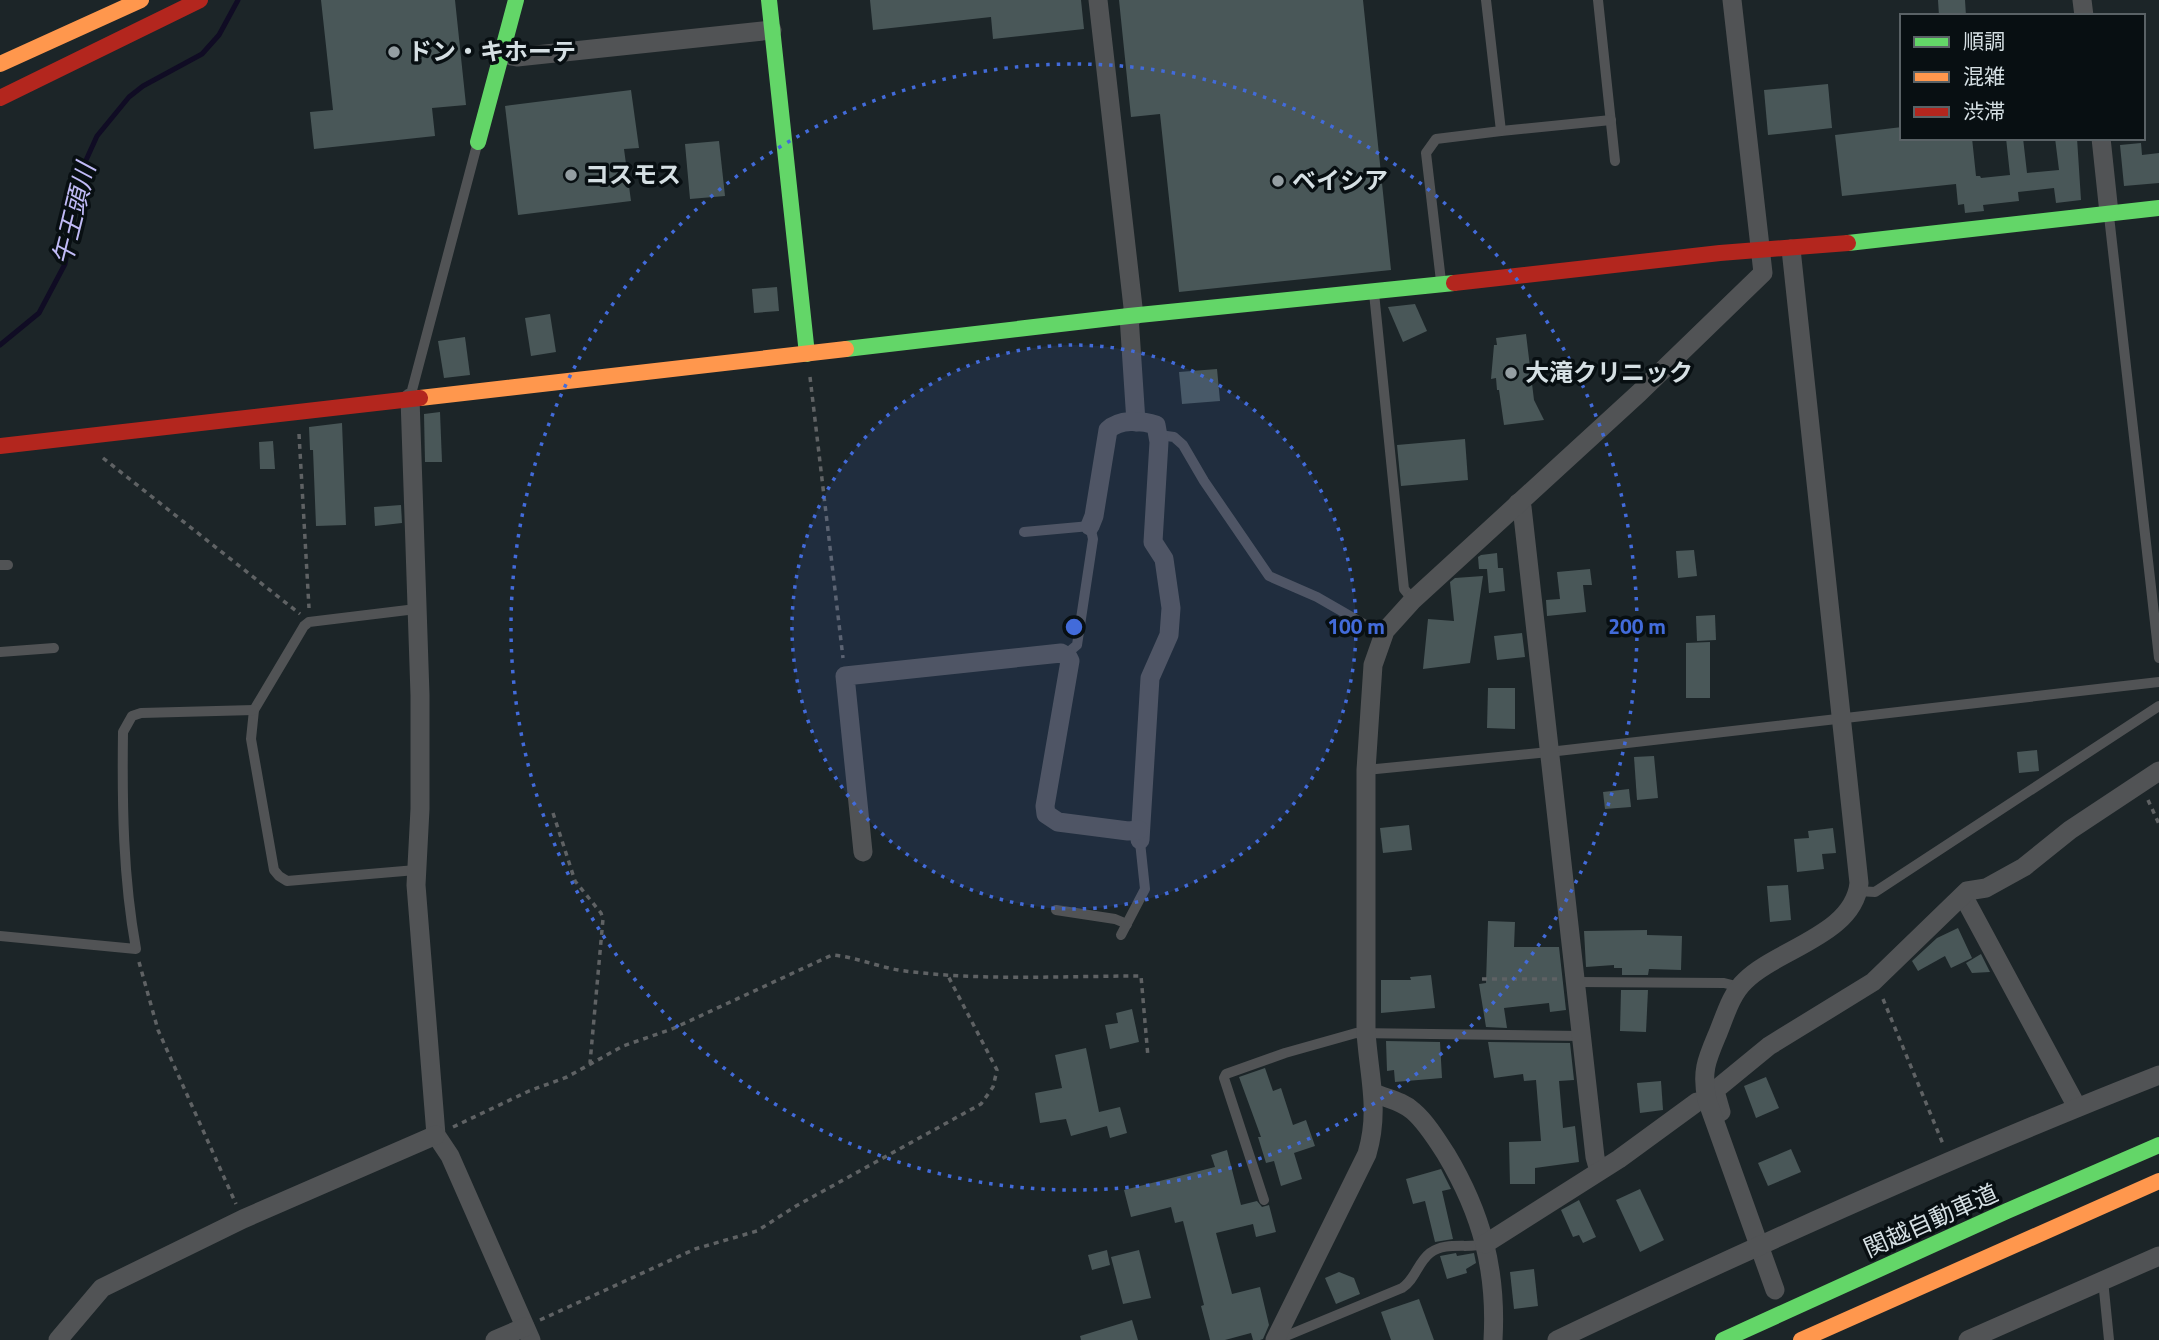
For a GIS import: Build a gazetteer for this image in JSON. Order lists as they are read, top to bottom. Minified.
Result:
{"streets":{"main road":["関越自動車道"]},"water":["午王頭川"],"places":["ドン・キホーテ","コスモス","ベイシア","大滝クリニック"],"legend":["順調","混雑","渋滞"],"rings":["100 m","200 m"]}
